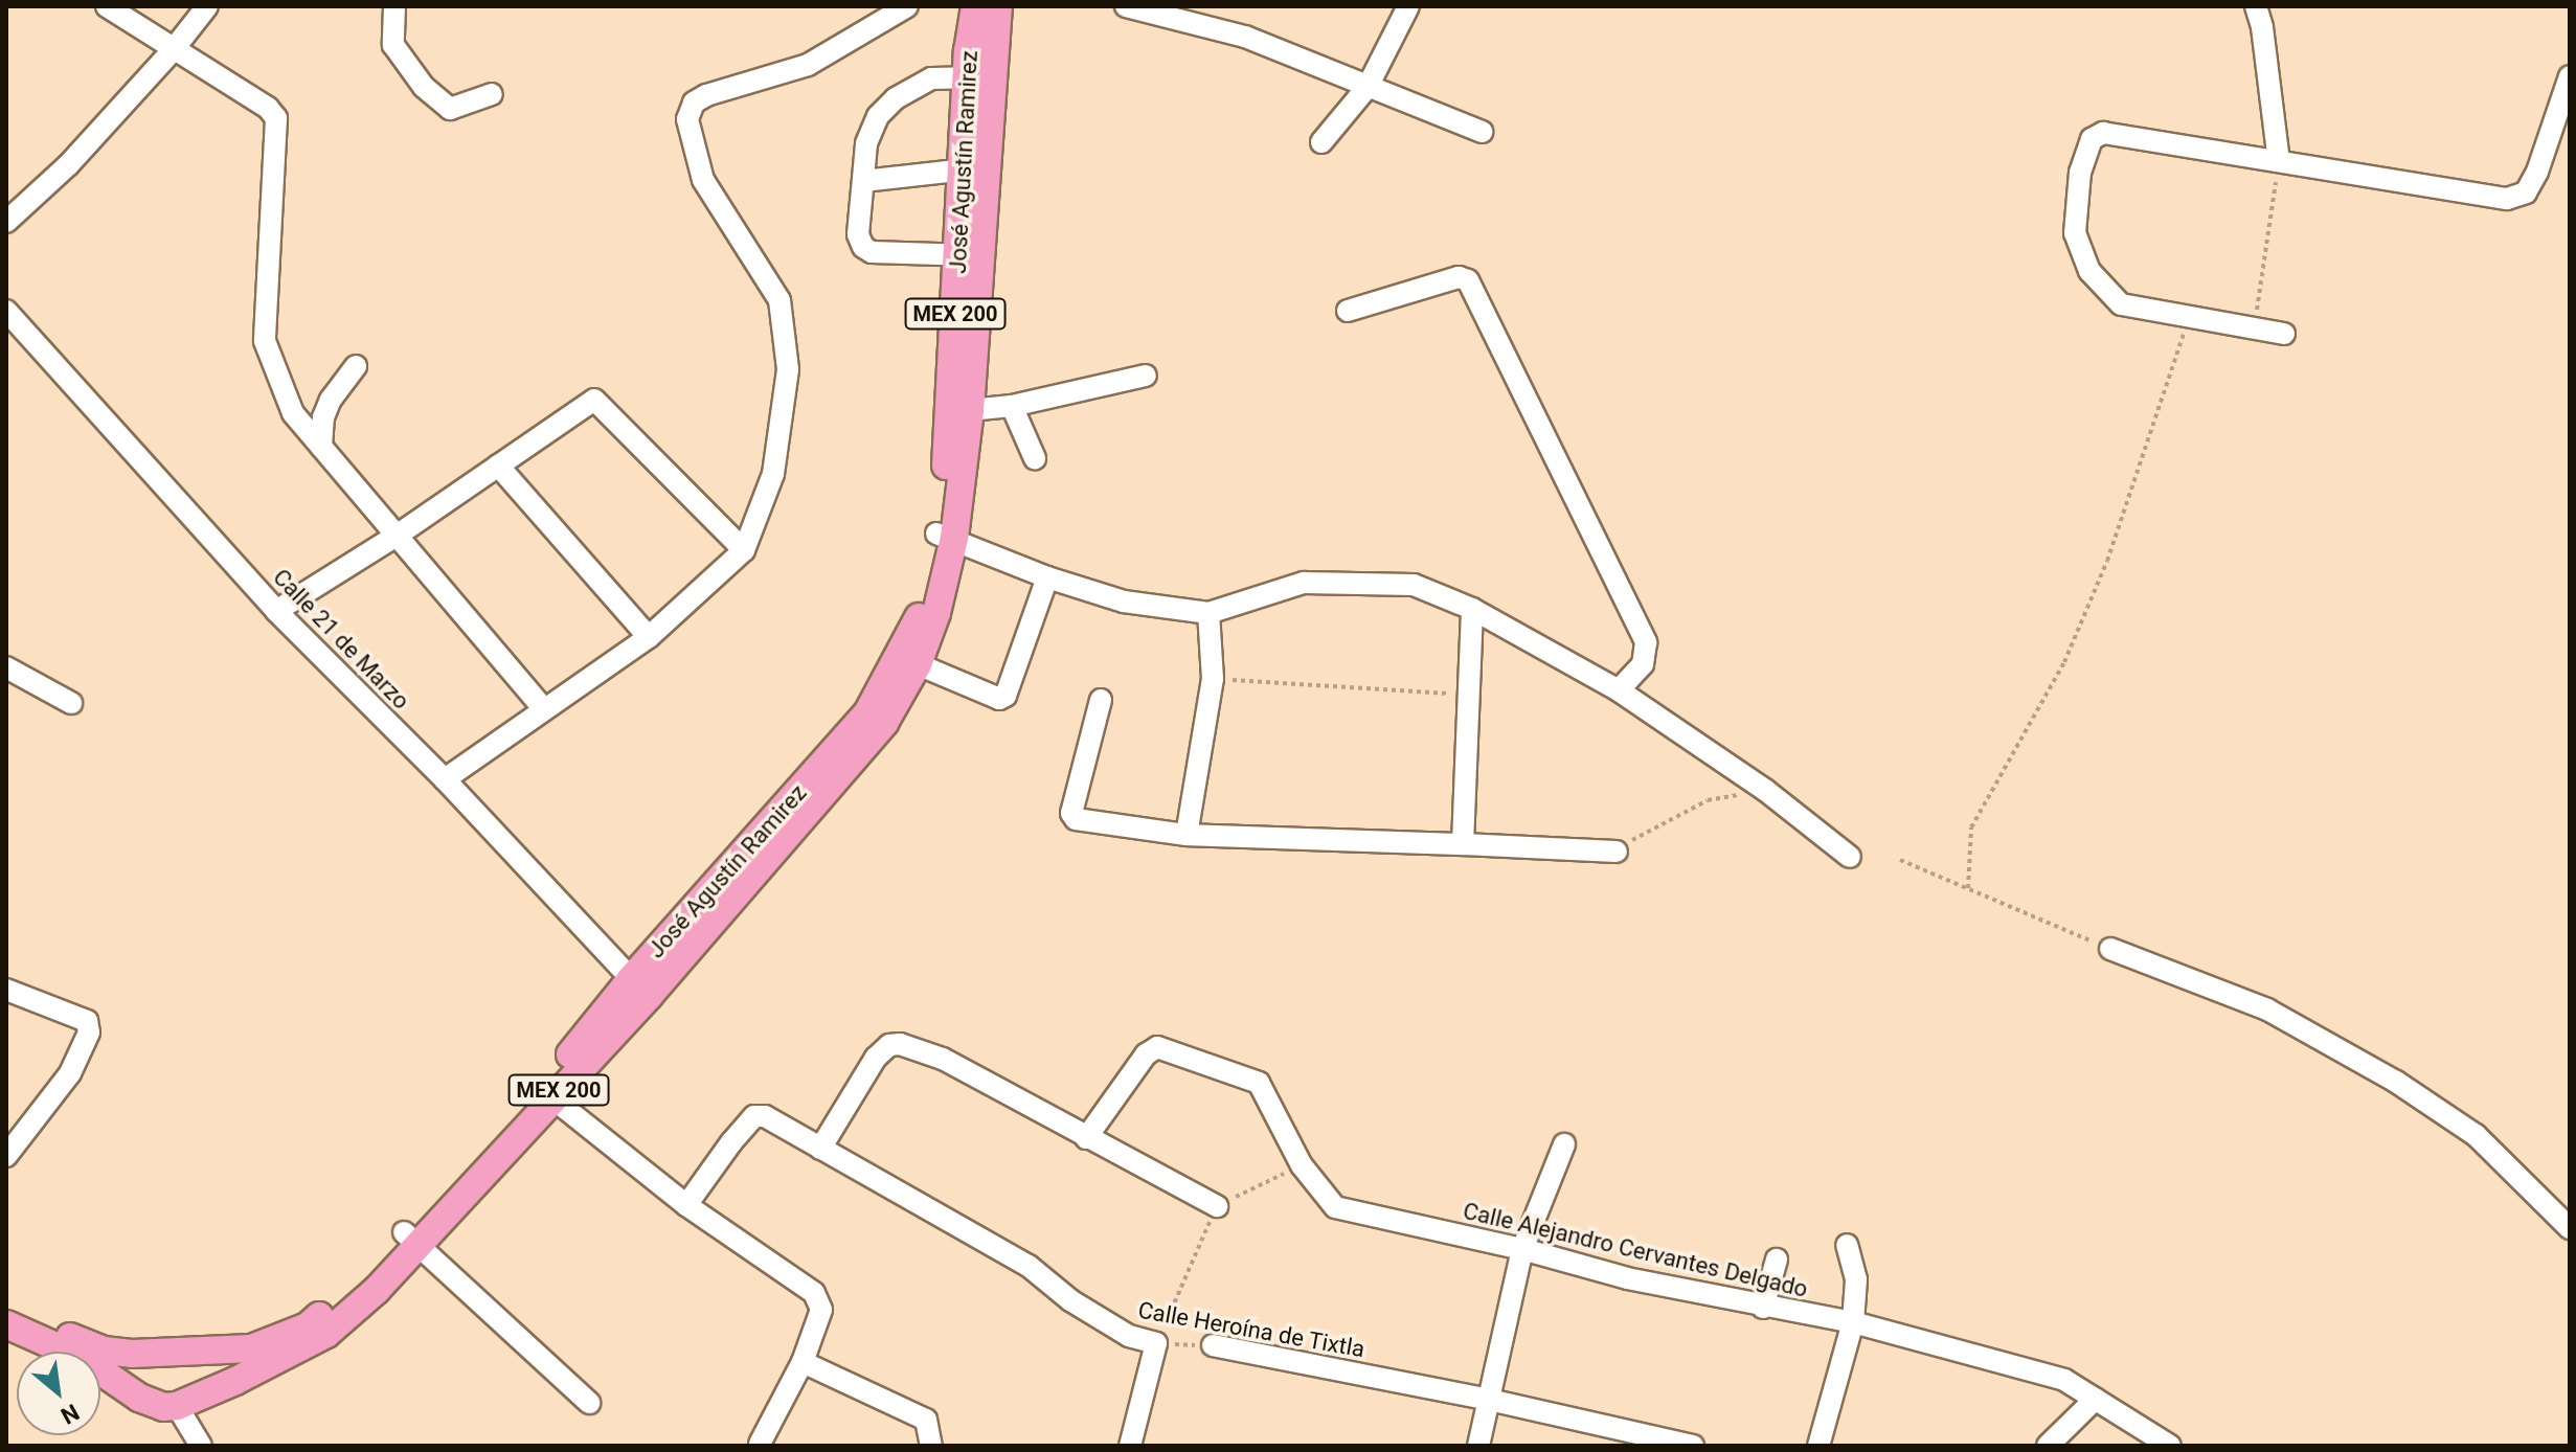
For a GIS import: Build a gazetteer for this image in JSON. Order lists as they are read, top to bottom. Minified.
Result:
{"streets":{"main road":["José Agustín Ramirez","MEX 200"],"street":["Calle 21 de Marzo","Calle Alejandro Cervantes Delgado","Calle Heroína de Tixtla"]},"crossings":[["José Agustín Ramirez","Calle 21 de Marzo"]],"north":"bottom right"}
